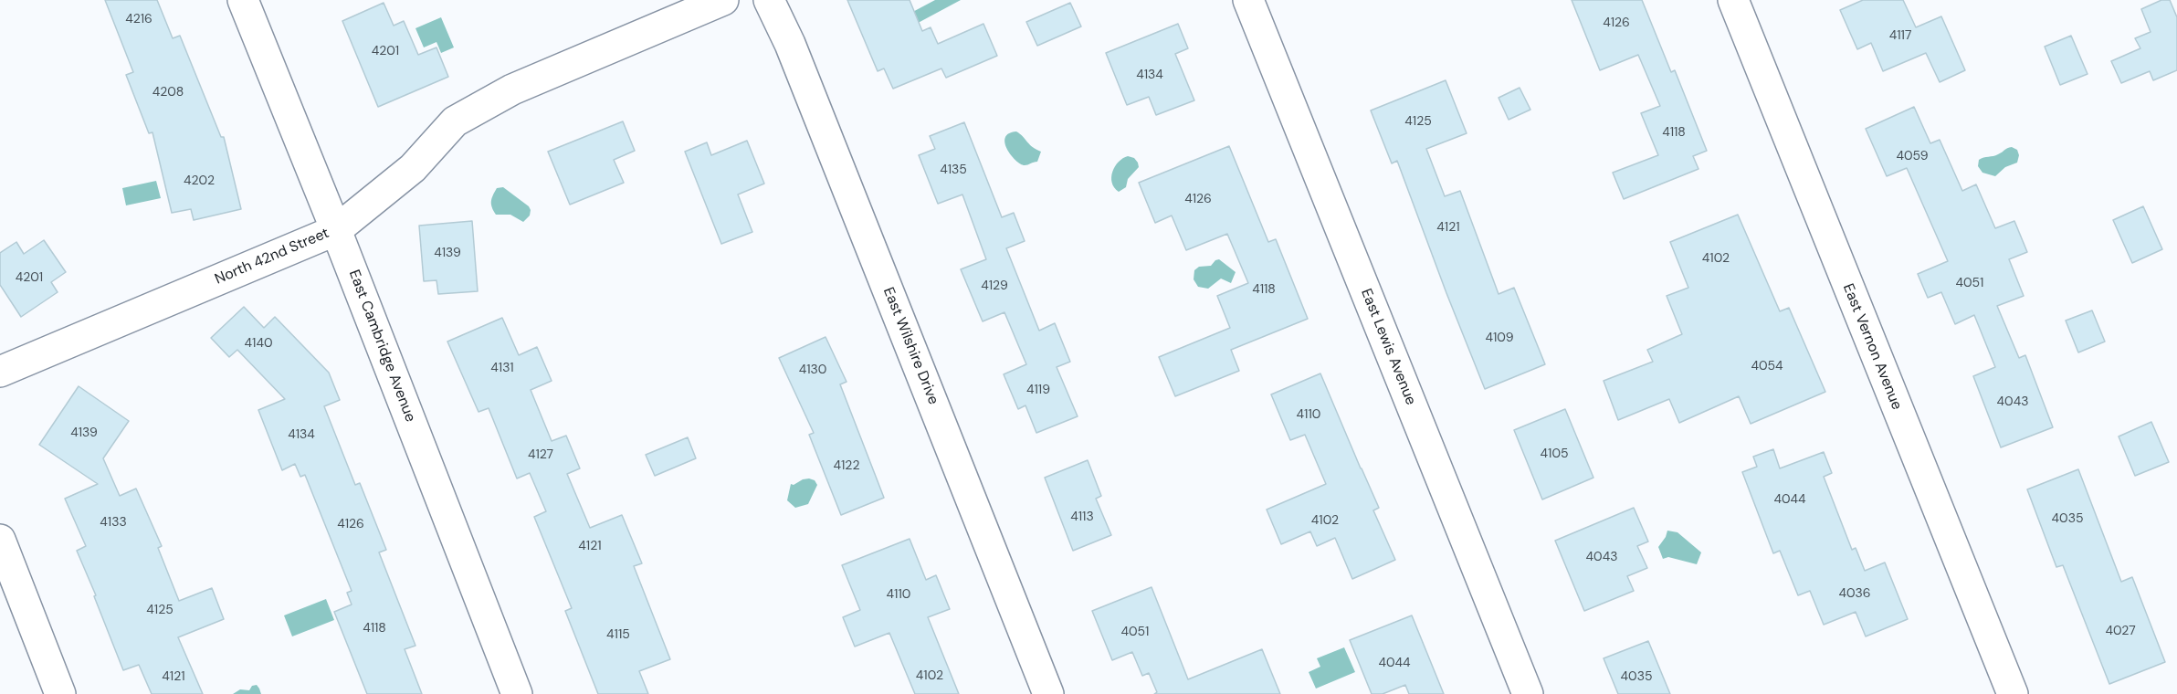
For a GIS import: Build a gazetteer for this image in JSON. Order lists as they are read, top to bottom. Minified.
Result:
{"streets":{"street":["North 42nd Street","East Cambridge Avenue","East Wilshire Drive","East Lewis Avenue","East Vernon Avenue"]},"crossings":[["North 42nd Street","East Cambridge Avenue"]],"house_numbers":["4216","4126","4117","4201","4134","4208","4125","4118","4059","4135","4202","4126","4121","4139","4102","4201","4051","4129","4118","4109","4140","4054","4131","4130","4119","4043","4110","4139","4134","4105","4127","4122","4044","4113","4035","4102","4133","4126","4121","4043","4036","4110","4125","4118","4027","4051","4115","4044","4102","4121","4035"]}
